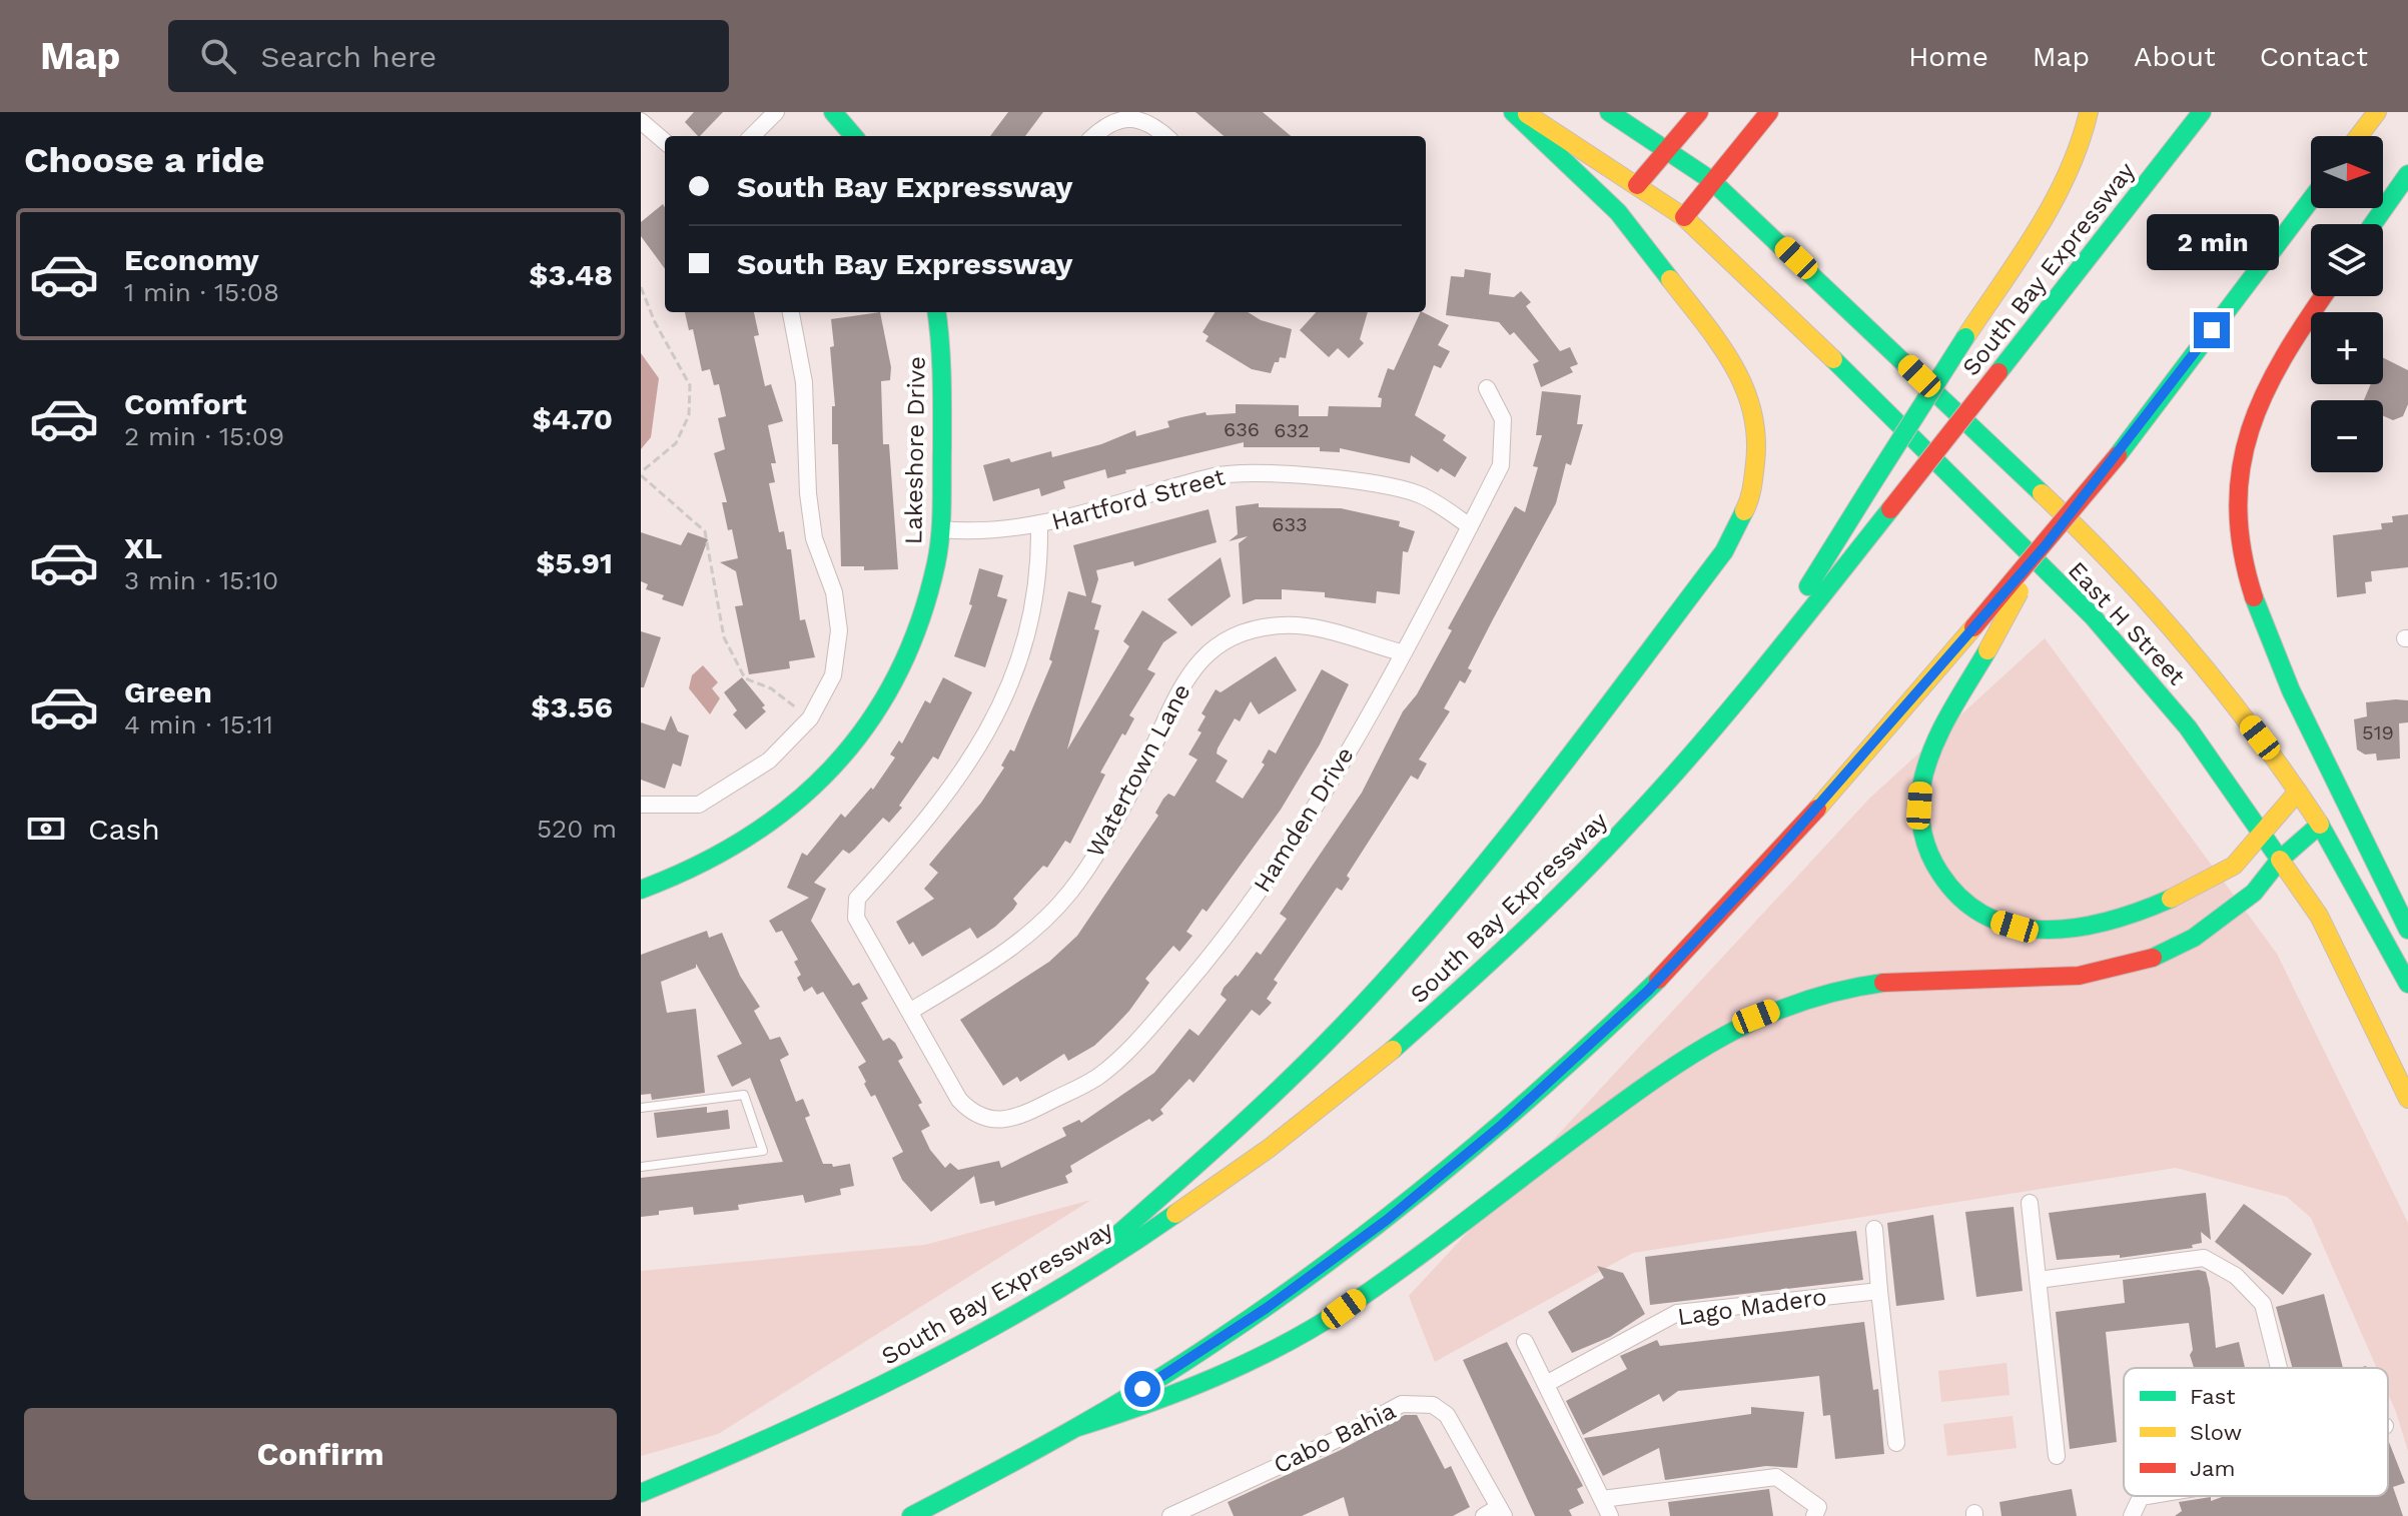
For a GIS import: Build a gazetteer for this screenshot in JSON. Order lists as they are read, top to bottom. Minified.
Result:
{"streets":{"main road":["South Bay Expressway","Lakeshore Drive","East H Street"],"street":["Hartford Street","Watertown Lane","Hamden Drive","Lago Madero","Cabo Bahia"]},"crossings":[["Lakeshore Drive","Hartford Street"],["Hartford Street","Hamden Drive"],["Watertown Lane","Hamden Drive"]],"house_numbers":["636","632","633","519"],"legend":["Fast","Slow","Jam"],"north":"right","page":{"header":"Map","search":"Search here","nav":["Home","Map","About","Contact"],"heading":"Choose a ride","map_buttons":["+","−"],"banner":["South Bay Expressway","South Bay Expressway"],"list":[{"name":"Economy","note":"1 min · 15:08","value":"$3.48"},{"name":"Comfort","note":"2 min · 15:09","value":"$4.70"},{"name":"XL","note":"3 min · 15:10","value":"$5.91"},{"name":"Green","note":"4 min · 15:11","value":"$3.56"}],"bubble":"2 min","pay":["Cash","520 m"],"buttons":"Confirm"}}
